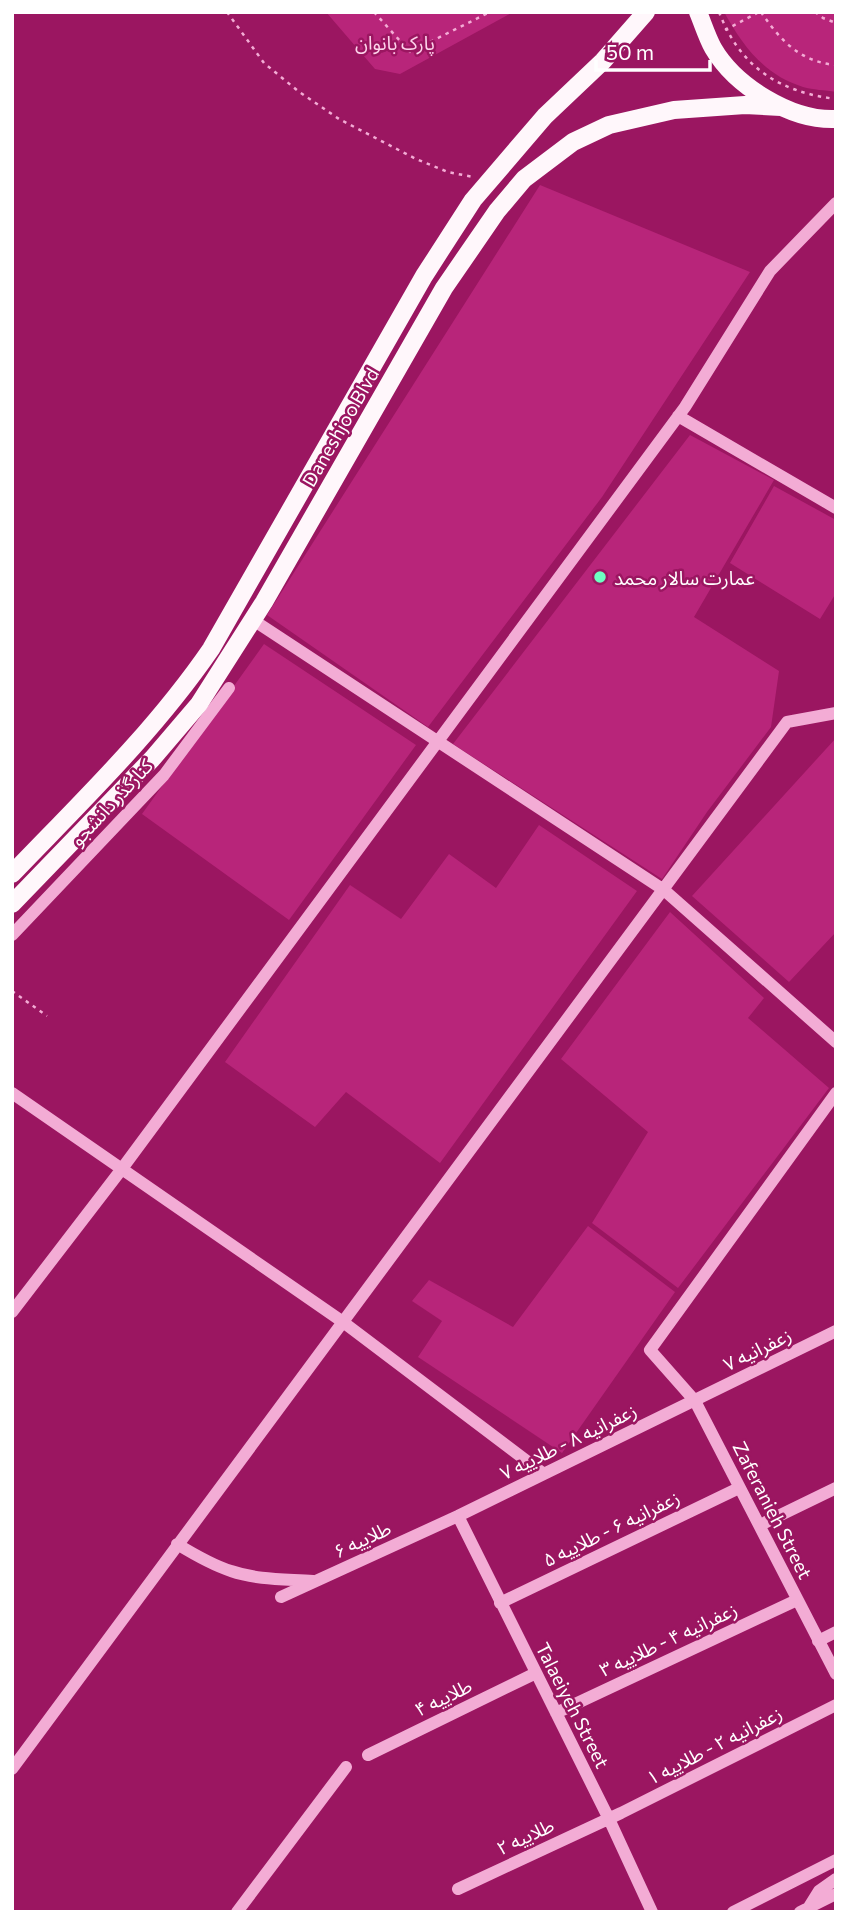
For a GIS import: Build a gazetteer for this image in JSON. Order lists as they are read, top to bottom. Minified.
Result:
{"streets":{"main road":["Daneshjoo Blvd"],"street":["کنارگذر دانشجو","زعفرانیه ۷","زعفرانیه ۸ - طلاییه ۷","Zaferanieh Street","زعفرانیه ۶ - طلاییه ۵","طلاییه ۶","زعفرانیه ۴ - طلاییه ۳","طلاییه ۴","Talaeiyeh Street","زعفرانیه ۲ - طلاییه ۱","طلاییه ۲"]},"crossings":[["زعفرانیه ۷","زعفرانیه ۸ - طلاییه ۷"],["زعفرانیه ۷","Zaferanieh Street"],["زعفرانیه ۸ - طلاییه ۷","Zaferanieh Street"],["زعفرانیه ۸ - طلاییه ۷","طلاییه ۶"],["زعفرانیه ۸ - طلاییه ۷","Talaeiyeh Street"],["Zaferanieh Street","زعفرانیه ۶ - طلاییه ۵"],["Zaferanieh Street","زعفرانیه ۴ - طلاییه ۳"],["زعفرانیه ۶ - طلاییه ۵","Talaeiyeh Street"],["طلاییه ۶","Talaeiyeh Street"],["زعفرانیه ۴ - طلاییه ۳","Talaeiyeh Street"],["طلاییه ۴","Talaeiyeh Street"],["Talaeiyeh Street","زعفرانیه ۲ - طلاییه ۱"],["Talaeiyeh Street","طلاییه ۲"],["زعفرانیه ۲ - طلاییه ۱","طلاییه ۲"]],"parks":["پارک بانوان"],"places":["عمارت سالار محمد"],"scale_bar":"50 m"}
